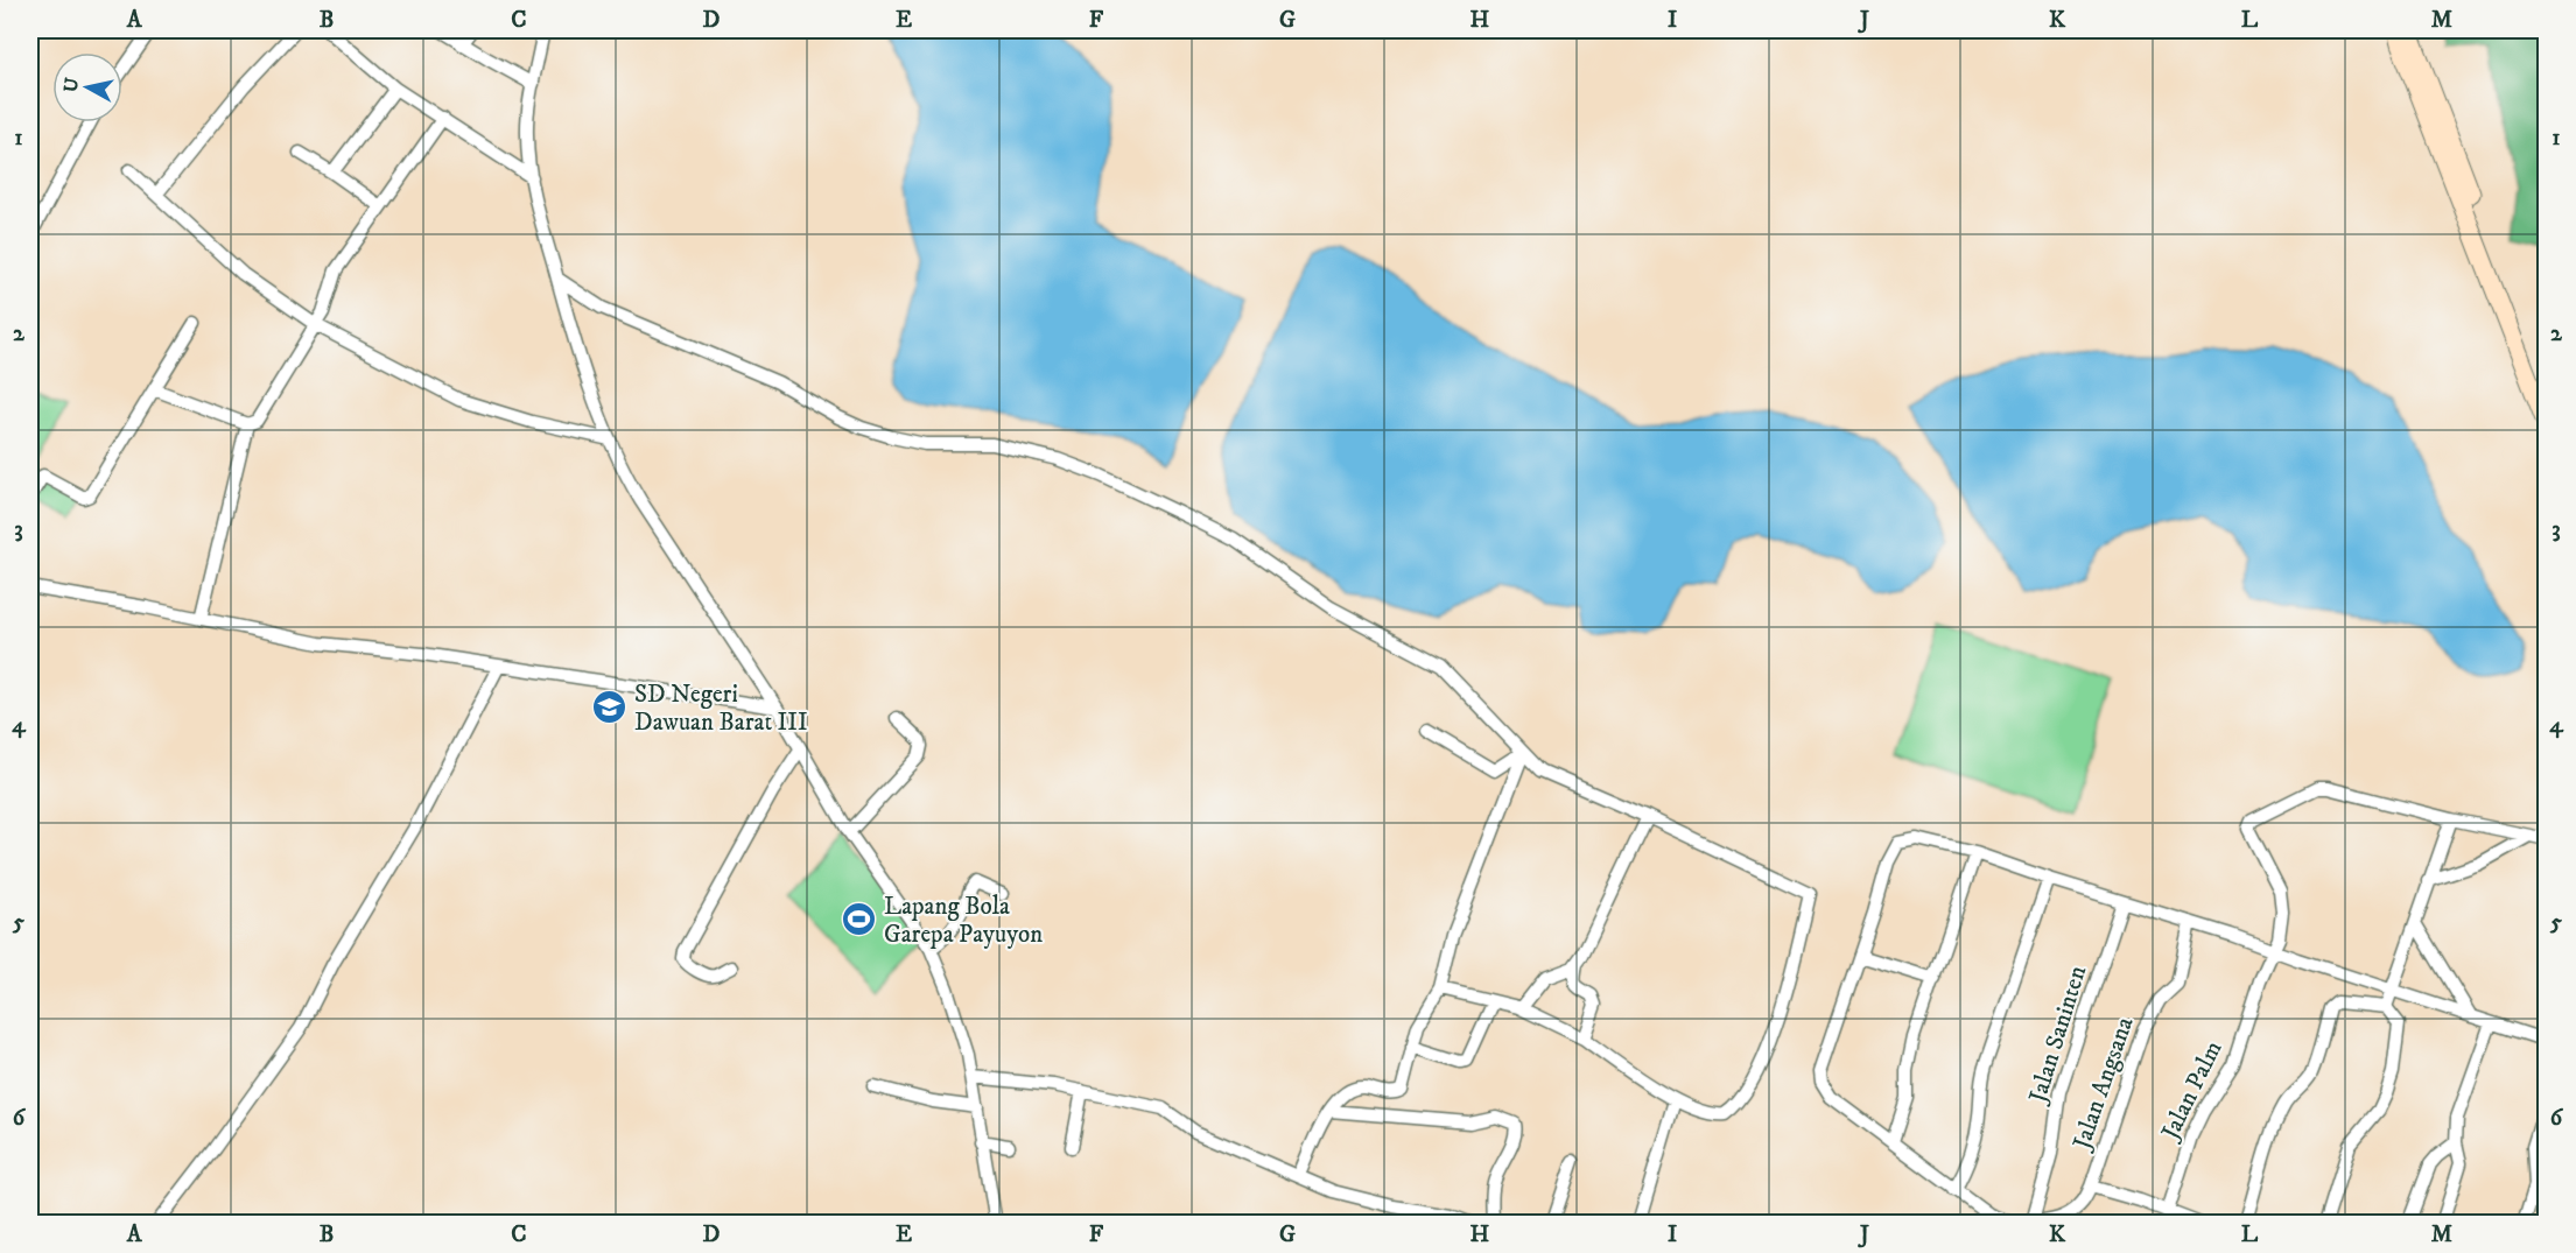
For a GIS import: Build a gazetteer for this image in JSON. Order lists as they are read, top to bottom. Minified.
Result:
{"streets":{"street":["Jalan Saninten","Jalan Angsana","Jalan Palm"]},"places":{"school or university":["SD Negeri Dawuan Barat III"],"sports":["Lapang Bola Garepa Payuyon"]},"north":"left","grid":{"columns":["A","B","C","D","E","F","G","H","I","J","K","L","M"],"rows":["1","2","3","4","5","6"]}}
